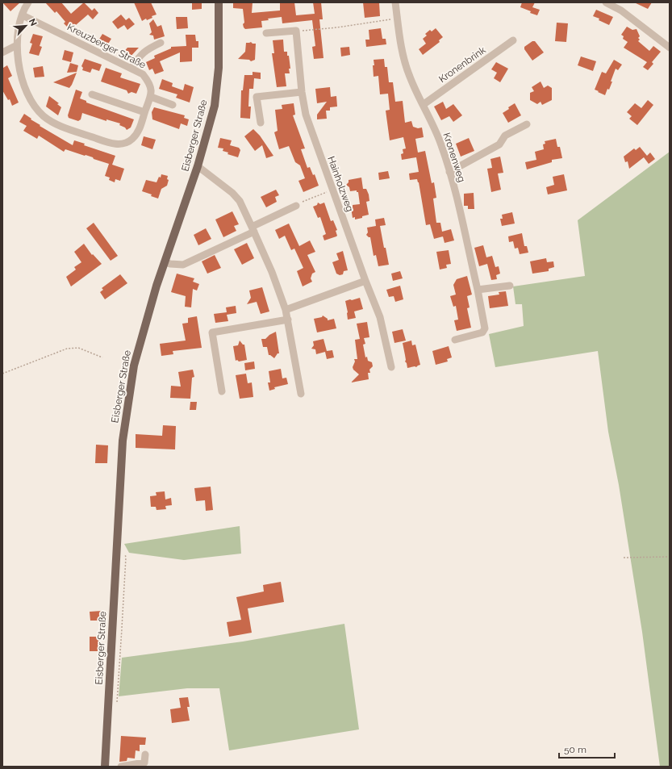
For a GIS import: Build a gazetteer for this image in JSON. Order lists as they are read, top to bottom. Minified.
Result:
{"streets":{"main road":["Eisberger Straße"],"street":["Kreuzberger Straße","Kronenbrink","Kronenweg","Hainholzweg"]},"crossings":[["Kronenbrink","Kronenweg"]],"scale_bar":"50 m","north":"top right"}
